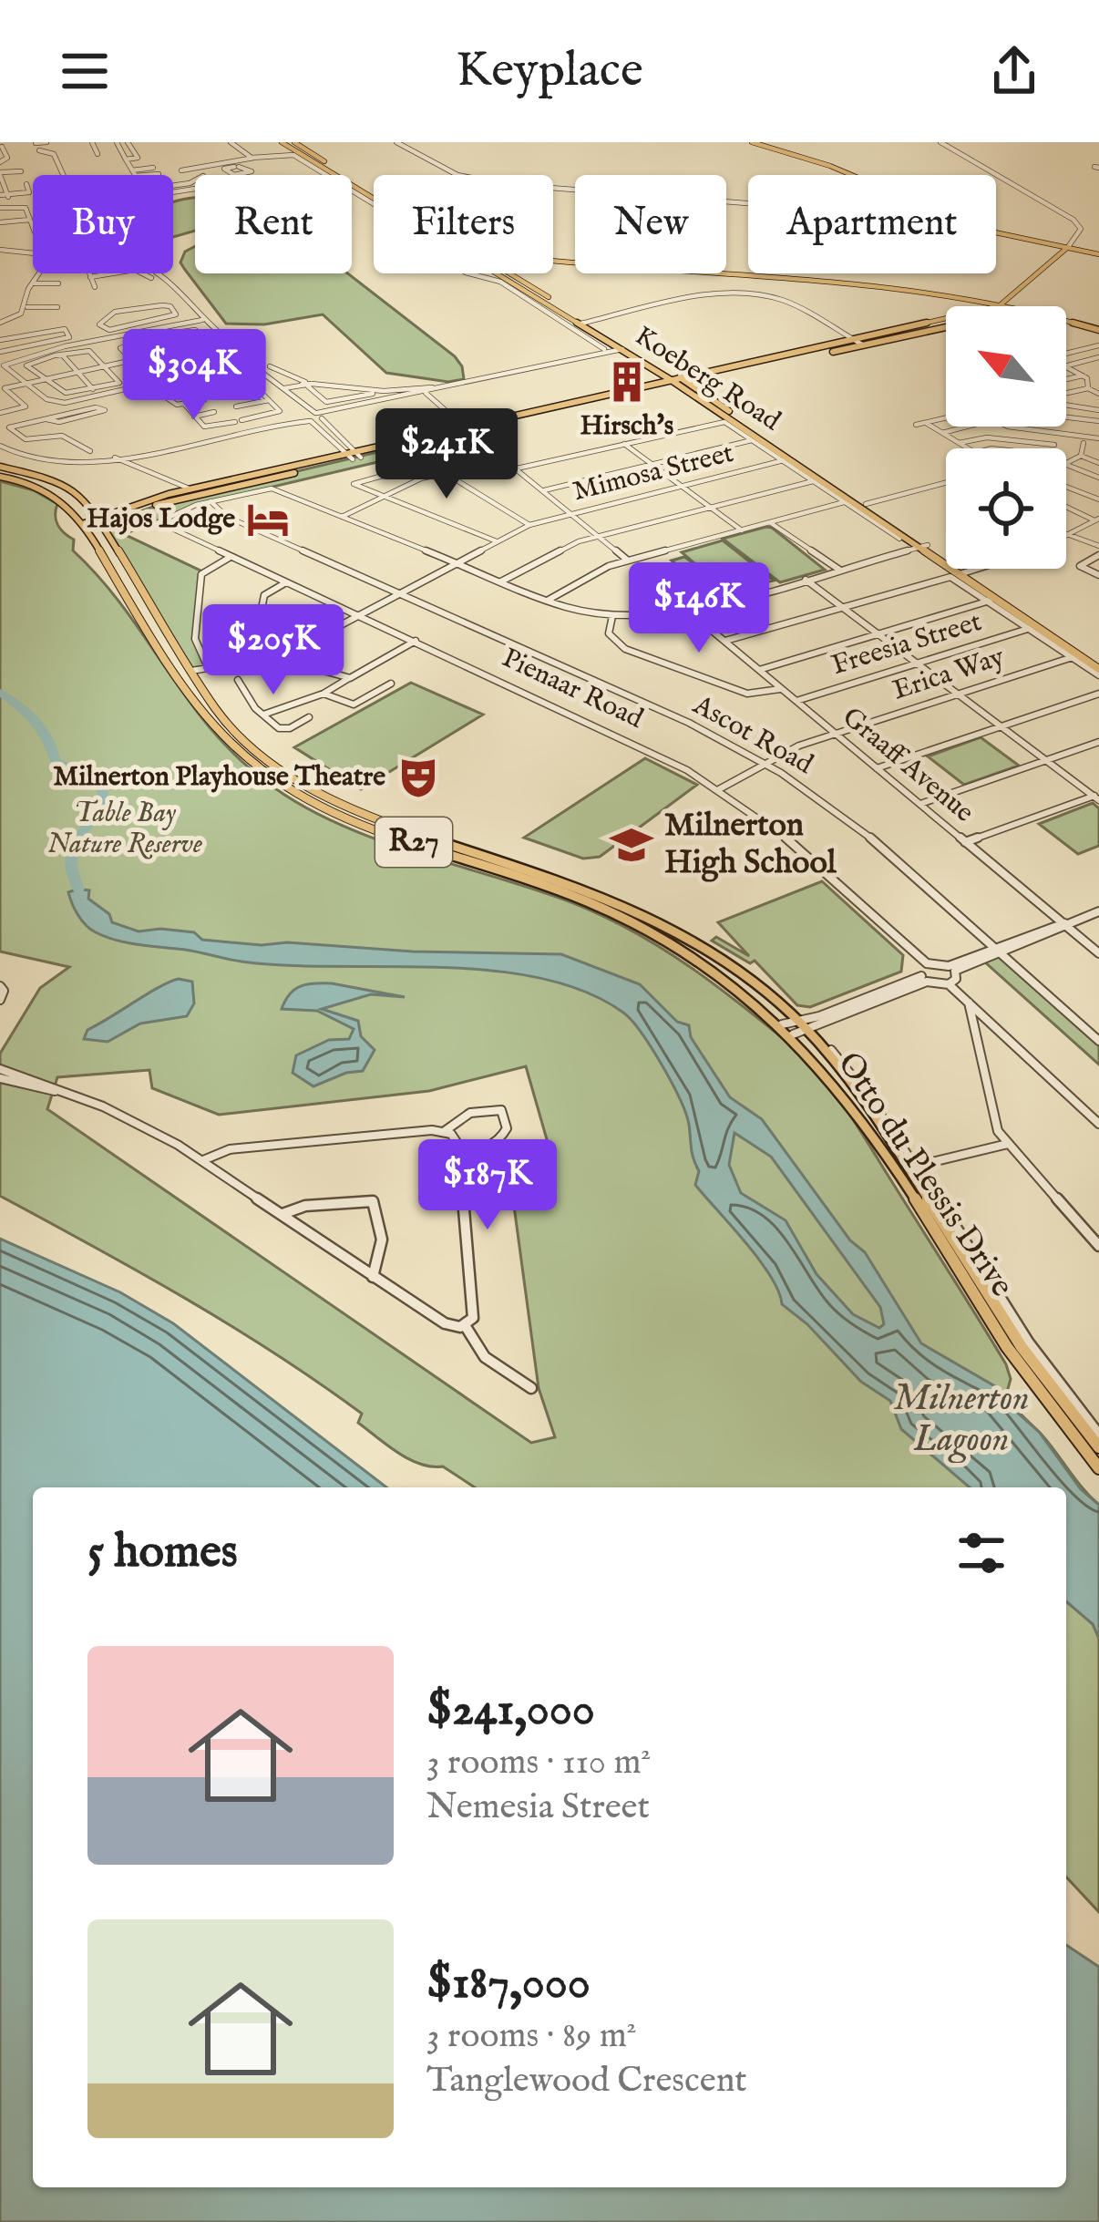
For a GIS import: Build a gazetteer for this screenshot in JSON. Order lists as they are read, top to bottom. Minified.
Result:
{"streets":{"main road":["Koeberg Road","R27","Otto du Plessis Drive"],"street":["Mimosa Street","Freesia Street","Erica Way","Pienaar Road","Ascot Road","Graaff Avenue"]},"crossings":[["Mimosa Street","Pienaar Road"],["Mimosa Street","Ascot Road"],["Freesia Street","Graaff Avenue"],["Erica Way","Pienaar Road"],["Erica Way","Ascot Road"],["Erica Way","Graaff Avenue"],["Pienaar Road","Ascot Road"]],"water":["Milnerton Lagoon"],"parks":["Table Bay Nature Reserve"],"places":{"building":["Hirsch's"],"hotel":["Hajos Lodge"],"theatre":["Milnerton Playhouse Theatre"],"school or university":["Milnerton High School"]},"north":"top left","page":{"header":"Keyplace","chip":["Buy","Rent","Filters","New","Apartment"],"price":["$304K","$241K","$146K","$205K","$187K"],"heading":"5 homes","list":[{"name":"$241,000","note":"3 rooms · 110 m² · Nemesia Street"},{"name":"$187,000","note":"3 rooms · 89 m² · Tanglewood Crescent"}]}}
